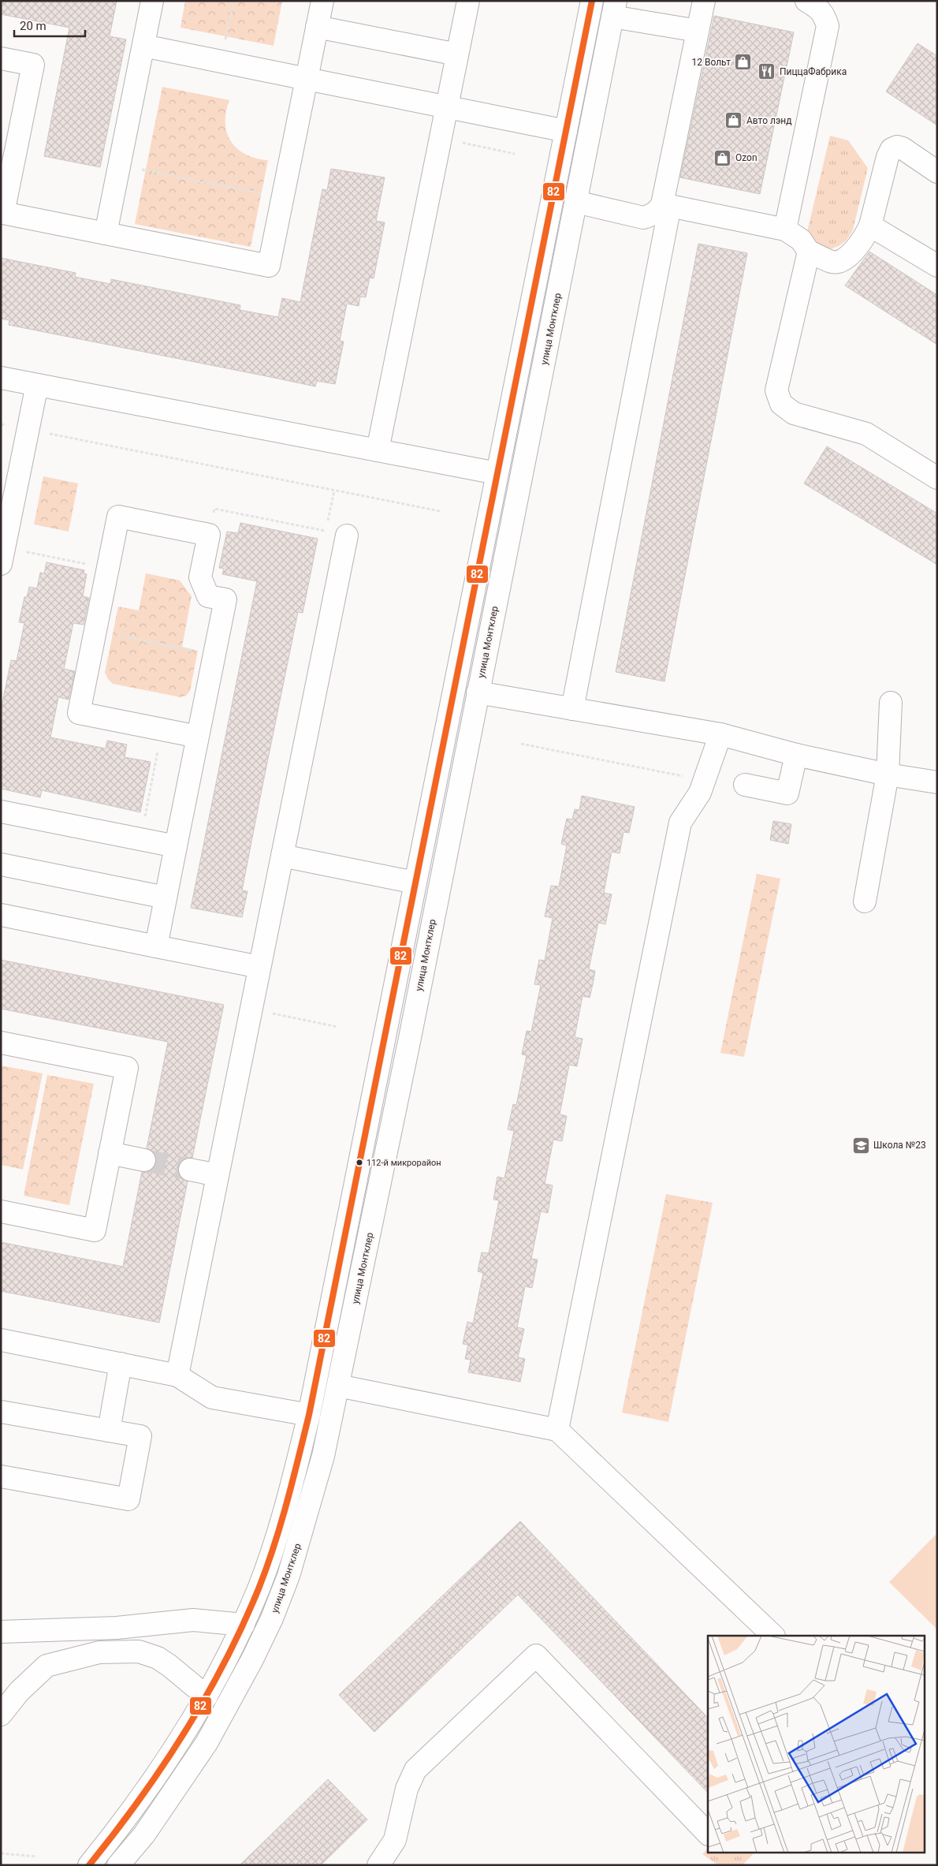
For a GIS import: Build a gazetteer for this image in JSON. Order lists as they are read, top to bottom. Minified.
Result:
{"streets":{"street":["улица Монтклер"]},"places":{"shop":["12 Вольт","Авто лэнд","Ozon"],"restaurant":["ПиццаФабрика"],"school or university":["Школа №23"],"other":["112-й микрорайон"]},"lines":["transit line 82"],"scale_bar":"20 m"}
